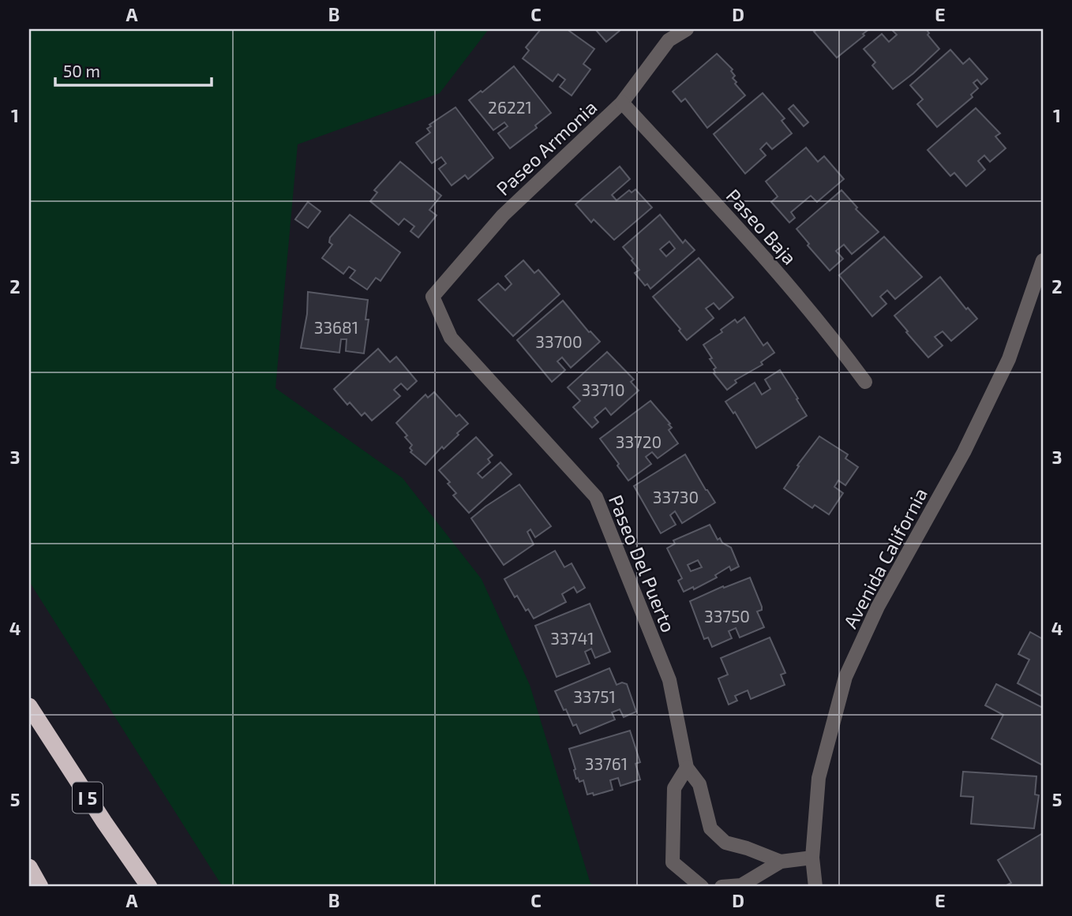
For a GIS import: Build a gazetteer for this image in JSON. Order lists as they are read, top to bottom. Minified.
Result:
{"streets":{"highway":["I 5"],"street":["Paseo Armonia","Paseo Baja","Avenida California","Paseo Del Puerto"]},"crossings":[["Paseo Armonia","Paseo Baja"],["Paseo Armonia","Paseo Del Puerto"],["Avenida California","Paseo Del Puerto"]],"house_numbers":["26221","33681","33700","33710","33720","33730","33750","33741","33751","33761"],"scale_bar":"50 m","grid":{"columns":["A","B","C","D","E"],"rows":["1","2","3","4","5"]}}
